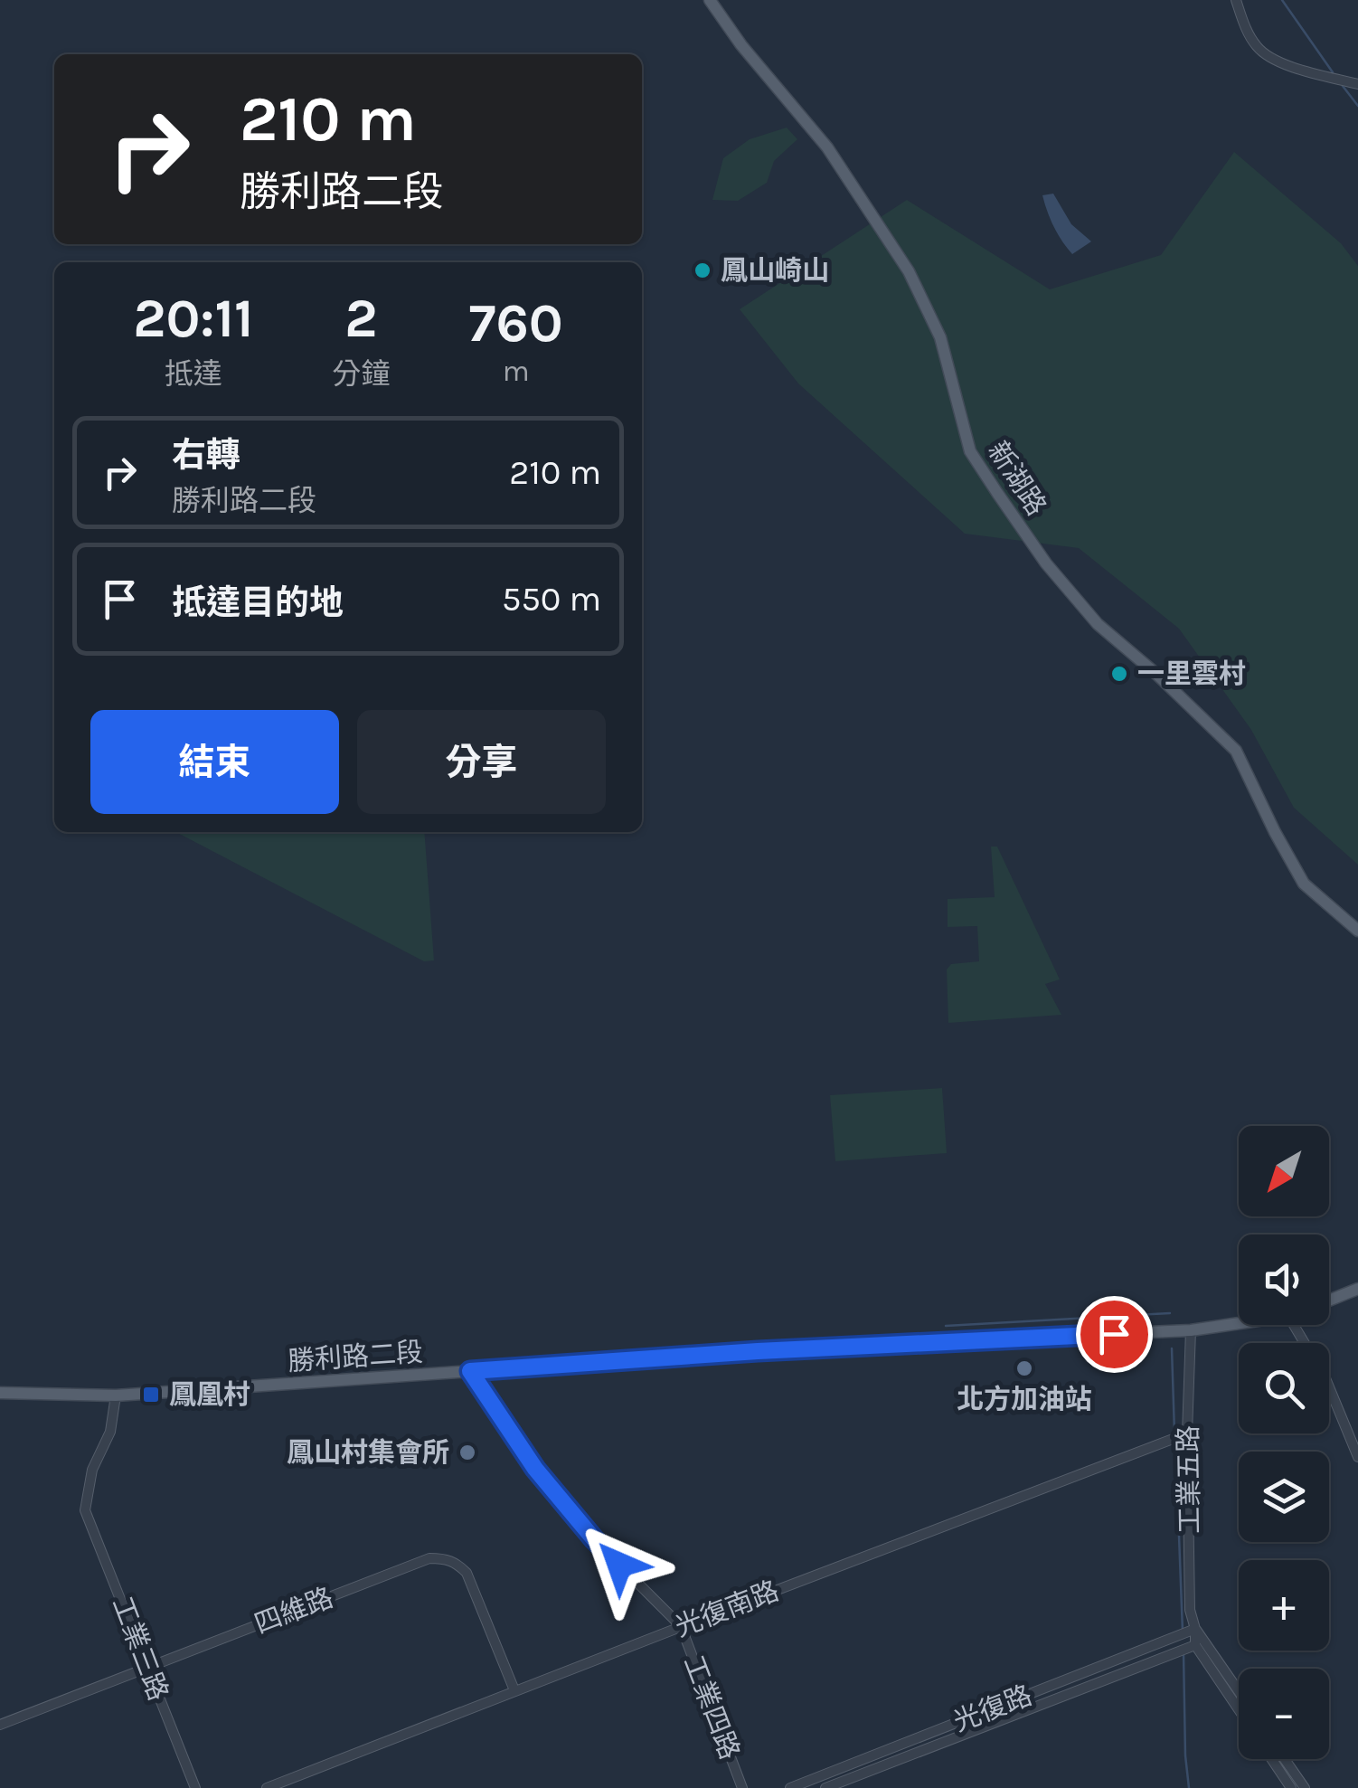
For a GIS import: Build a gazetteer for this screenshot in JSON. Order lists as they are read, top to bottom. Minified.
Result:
{"streets":{"main road":["新湖路","勝利路二段"],"street":["工業五路","光復南路","四維路","工業三路","工業四路","光復路"]},"crossings":[["勝利路二段","工業五路"],["勝利路二段","工業三路"],["工業五路","光復南路"],["工業五路","光復路"],["光復南路","四維路"],["光復南路","工業四路"],["四維路","工業三路"]],"places":{"other":["鳳山崎山","一里雲村","北方加油站","鳳山村集會所"],"transit":["鳳凰村"]},"north":"bottom left","page":{"turn":["210 m","勝利路二段"],"eta":["20:11","抵達","2","分鐘","760","m"],"list":[{"name":"右轉","note":"勝利路二段","value":"210 m"},{"name":"抵達目的地","value":"550 m"}],"buttons":["結束","分享"],"map_buttons":["+","−"]}}
